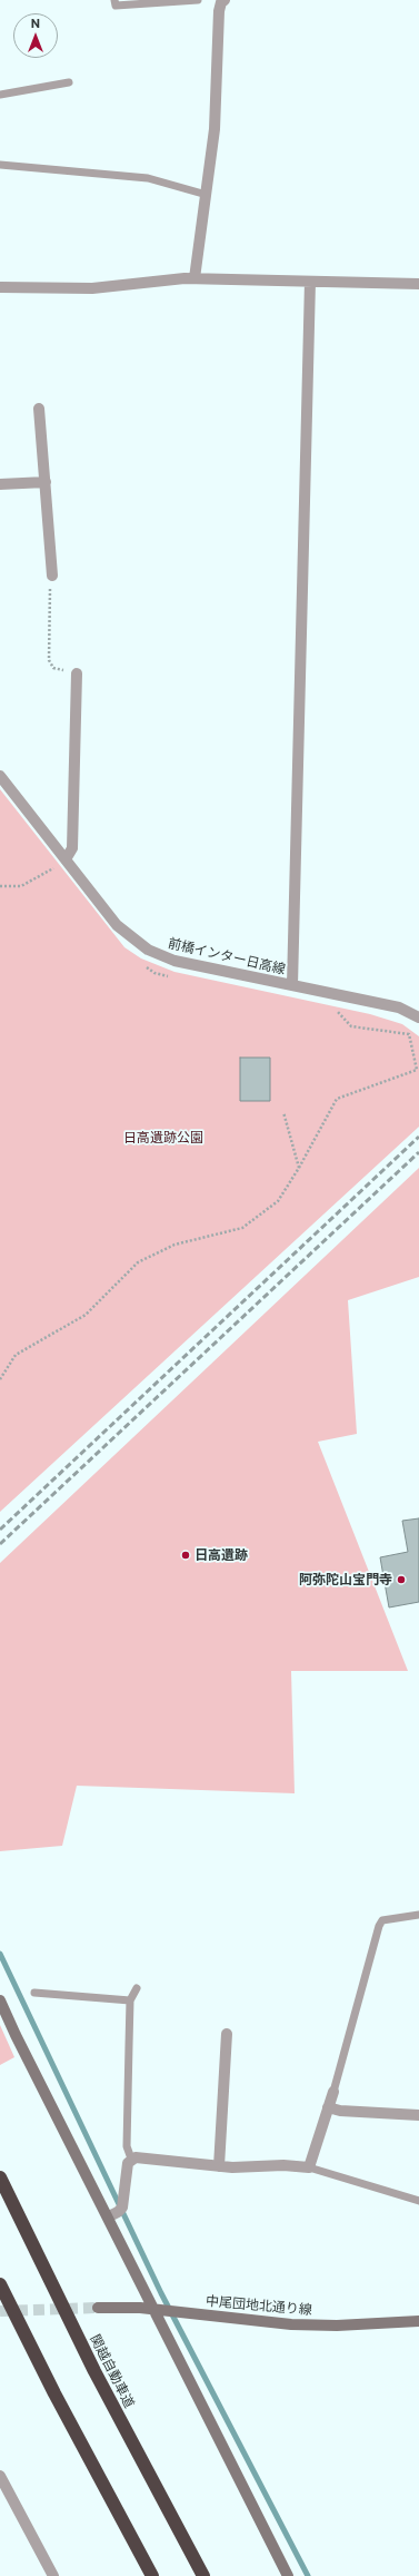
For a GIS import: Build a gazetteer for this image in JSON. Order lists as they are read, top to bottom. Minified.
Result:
{"streets":{"highway":["関越自動車道"],"street":["前橋インター日高線","中尾団地北通り線"]},"parks":["日高遺跡公園"],"places":["日高遺跡","阿弥陀山宝門寺"],"north":"top"}
